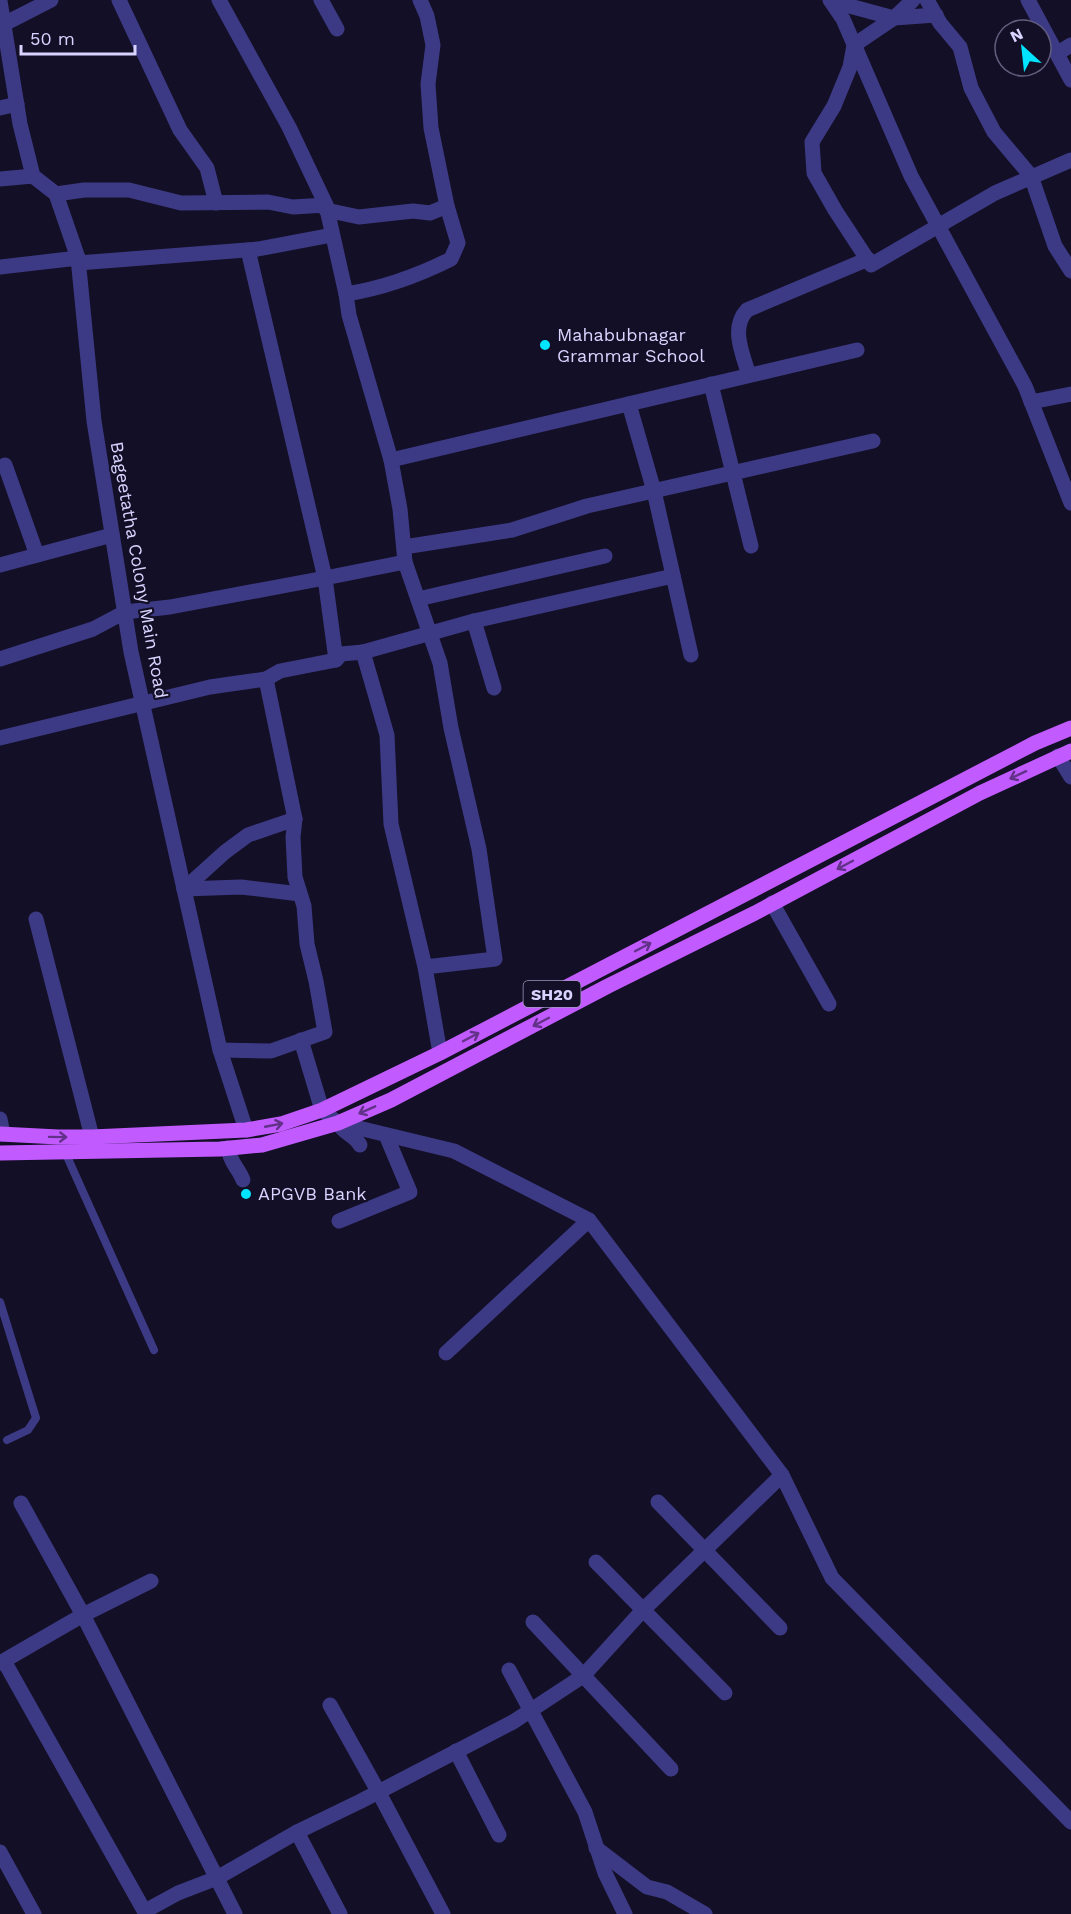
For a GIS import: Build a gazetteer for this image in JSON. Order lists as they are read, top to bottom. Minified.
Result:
{"streets":{"main road":["SH20"],"street":["Bageetatha Colony Main Road"]},"crossings":[["Bageetatha Colony Main Road","SH20"]],"places":["Mahabubnagar Grammar School","APGVB Bank"],"scale_bar":"50 m","north":"top left"}
